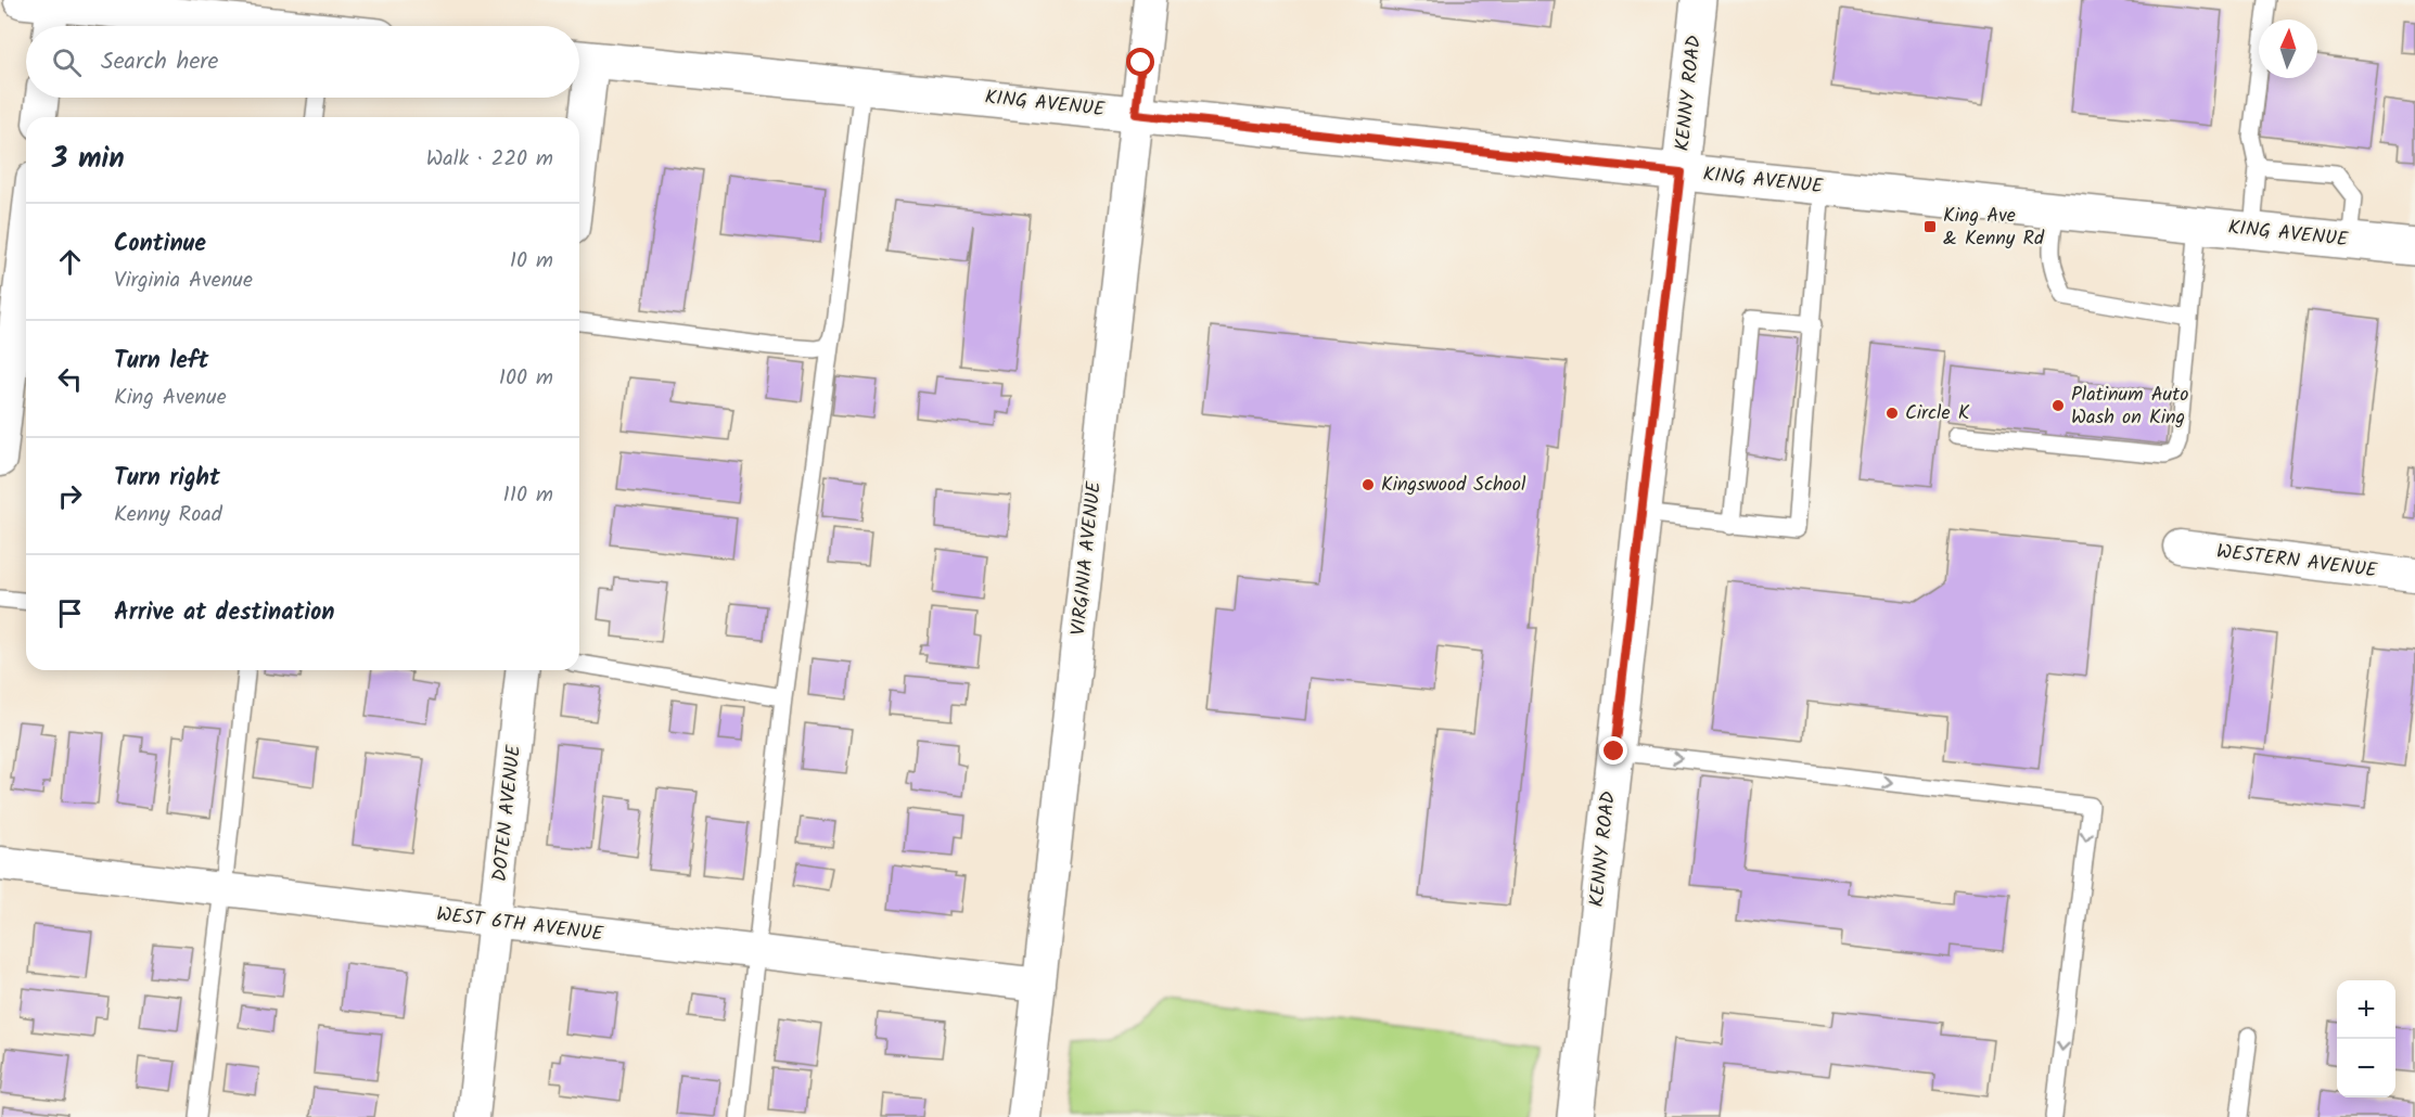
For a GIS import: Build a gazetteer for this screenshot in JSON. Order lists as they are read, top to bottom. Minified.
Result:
{"streets":{"street":["KENNY ROAD","KING AVENUE","VIRGINIA AVENUE","WESTERN AVENUE","DOTEN AVENUE","WEST 6TH AVENUE"]},"crossings":[["KENNY ROAD","KING AVENUE"],["KING AVENUE","VIRGINIA AVENUE"],["VIRGINIA AVENUE","WEST 6TH AVENUE"],["DOTEN AVENUE","WEST 6TH AVENUE"]],"places":{"transit":["King Ave & Kenny Rd"],"other":["Platinum Auto Wash on King","Circle K","Kingswood School"]},"north":"top","page":{"search":"Search here","heading":["3 min","Walk · 220 m"],"list":[["Continue","Virginia Avenue","10 m"],["Turn left","King Avenue","100 m"],["Turn right","Kenny Road","110 m"],"Arrive at destination"],"map_buttons":["+","−"]}}
